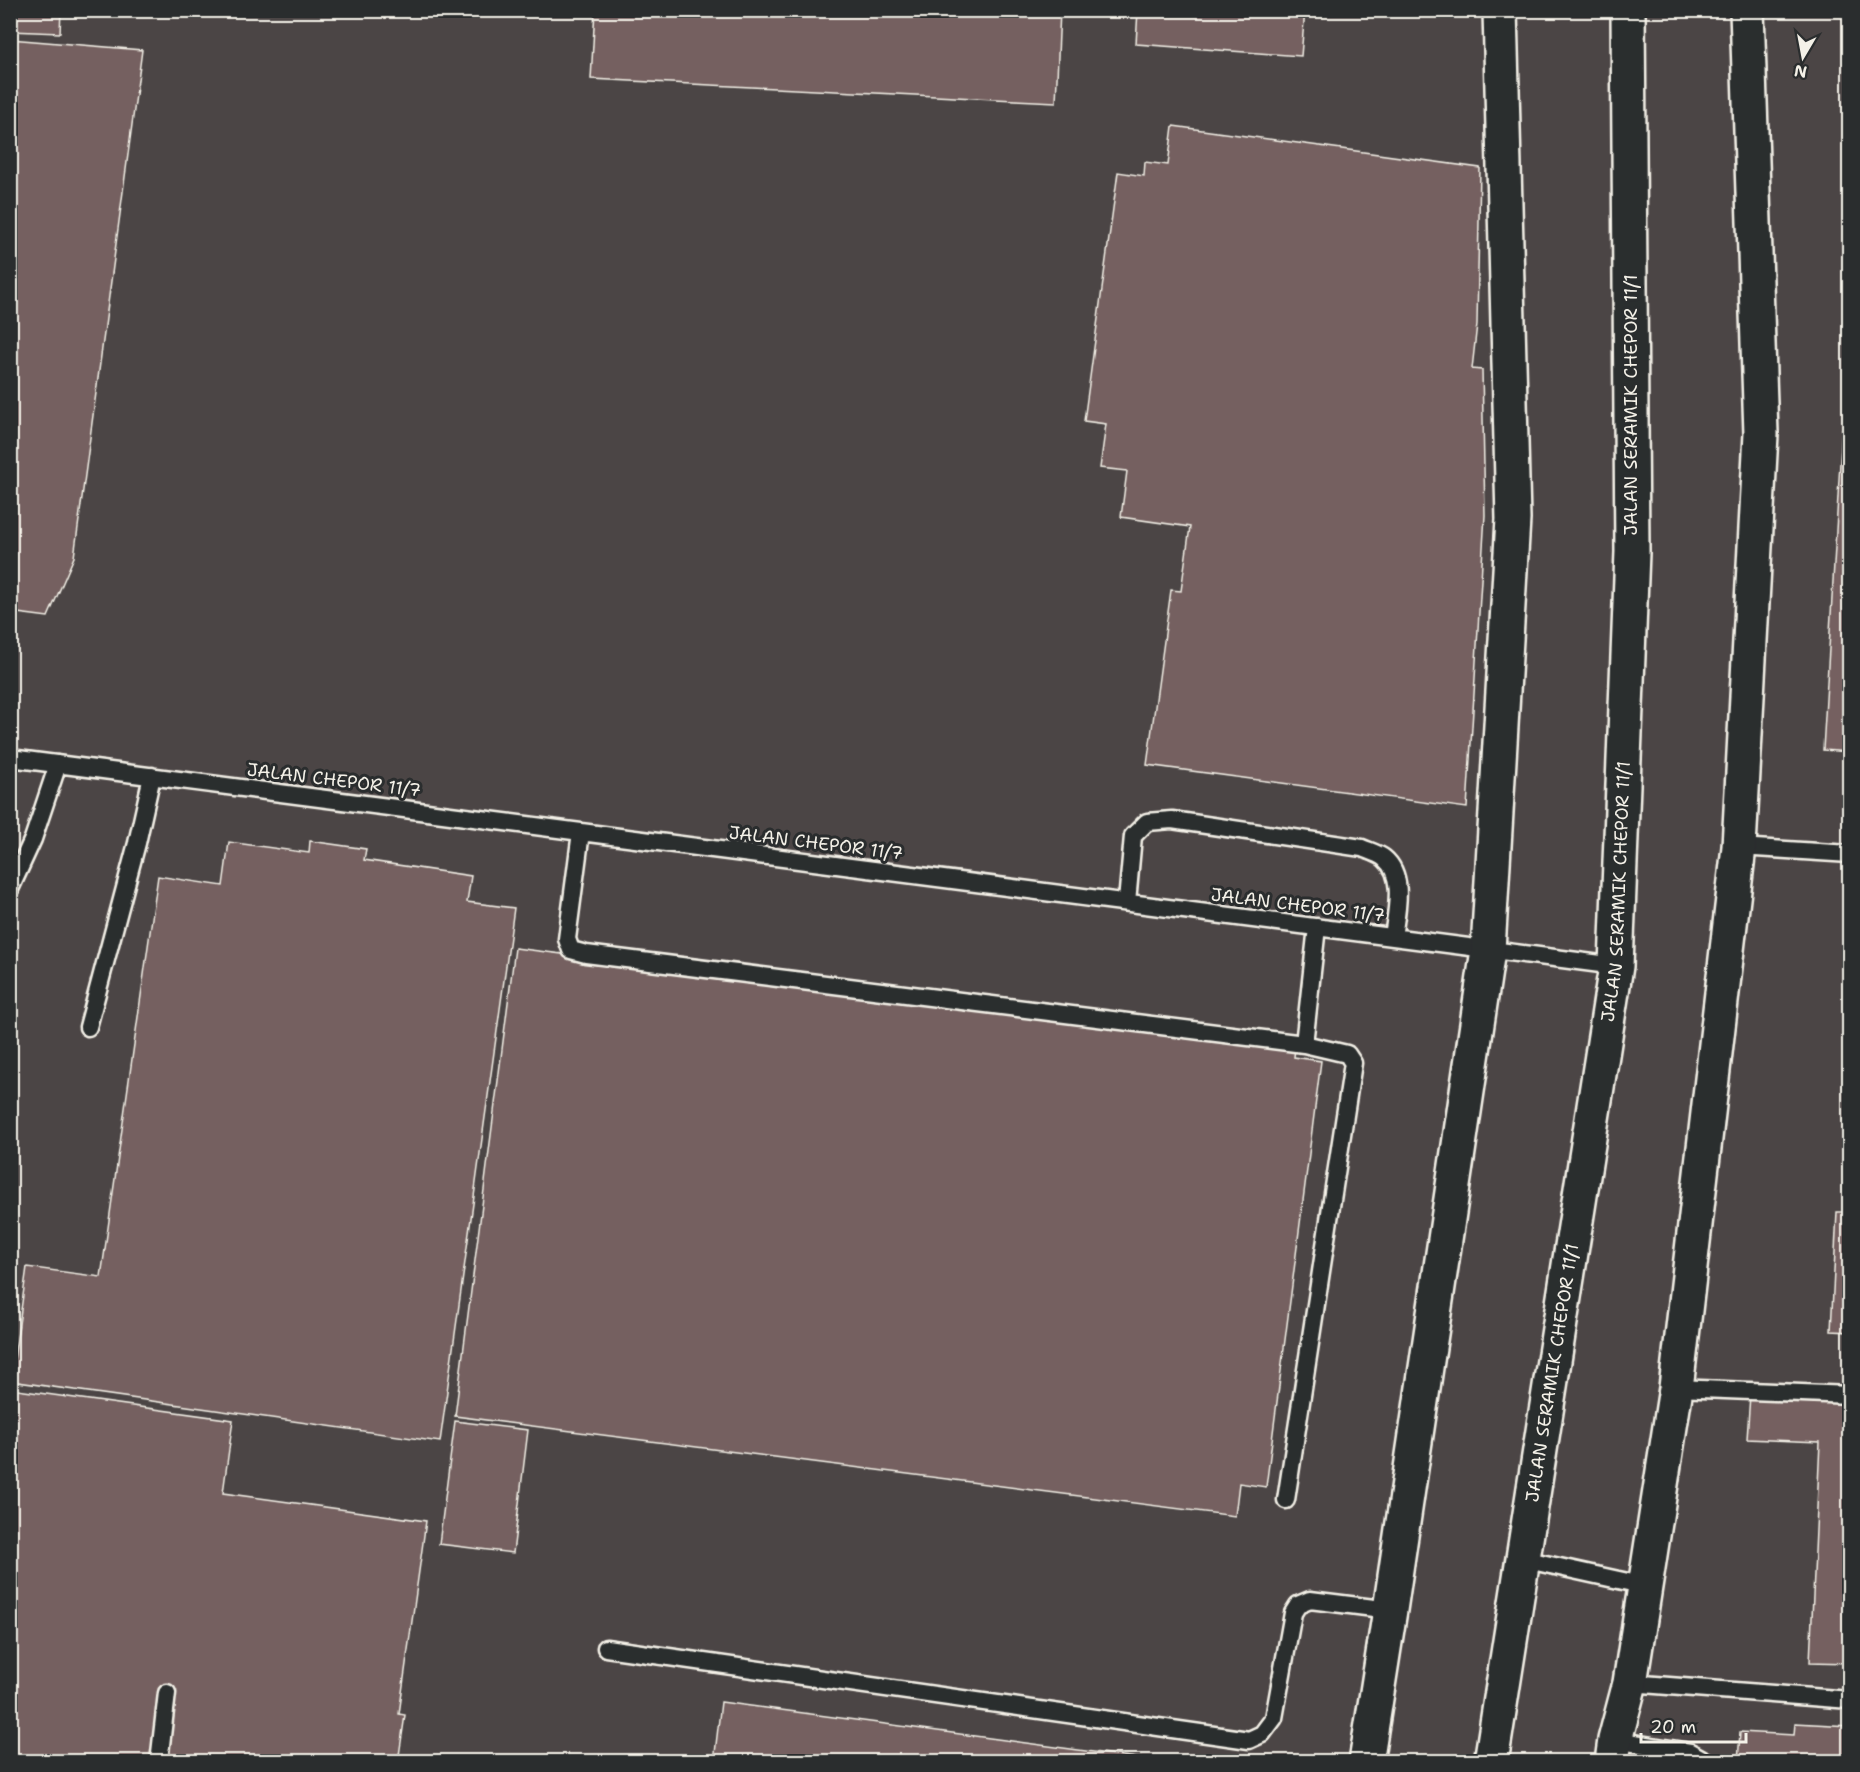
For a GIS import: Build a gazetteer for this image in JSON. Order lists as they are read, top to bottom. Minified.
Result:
{"streets":{"street":["JALAN SERAMIK CHEPOR 11/1"],"lane":["JALAN CHEPOR 11/7"]},"crossings":[["JALAN SERAMIK CHEPOR 11/1","JALAN CHEPOR 11/7"]],"scale_bar":"20 m","north":"bottom"}
